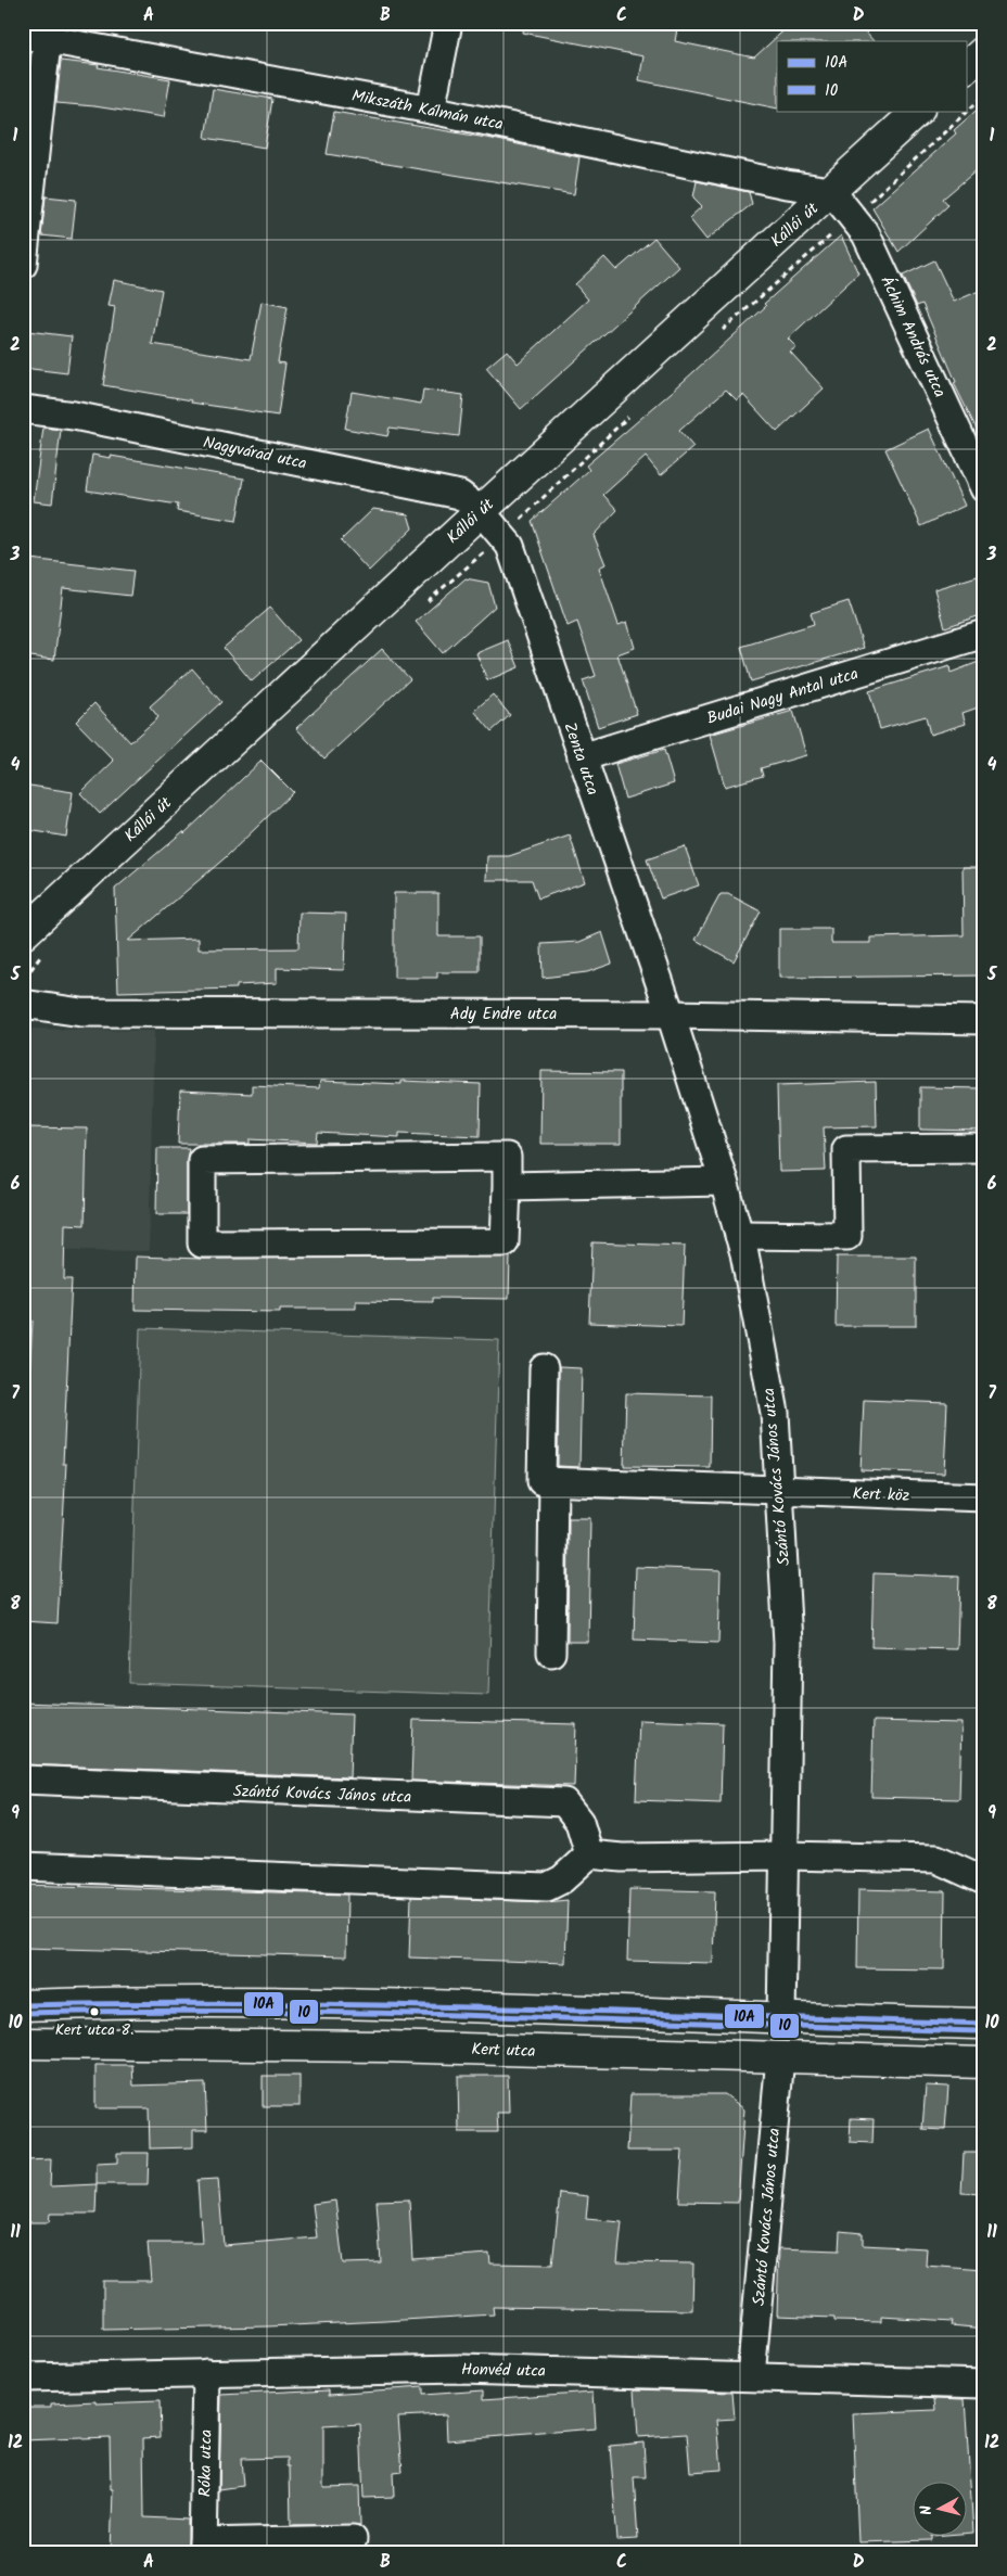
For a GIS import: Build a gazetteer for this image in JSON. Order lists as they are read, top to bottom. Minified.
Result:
{"streets":{"main road":["Kállói út","Kert utca"],"street":["Mikszáth Kálmán utca","Áchim András utca","Nagyvárad utca","Budai Nagy Antal utca","Zenta utca","Ady Endre utca","Szántó Kovács János utca","Kert köz","Honvéd utca","Róka utca"]},"crossings":[["Mikszáth Kálmán utca","Kállói út"],["Mikszáth Kálmán utca","Áchim András utca"],["Kállói út","Áchim András utca"],["Kállói út","Nagyvárad utca"],["Kállói út","Zenta utca"],["Nagyvárad utca","Zenta utca"],["Budai Nagy Antal utca","Zenta utca"],["Zenta utca","Ady Endre utca"],["Zenta utca","Szántó Kovács János utca"],["Ady Endre utca","Szántó Kovács János utca"],["Szántó Kovács János utca","Kert köz"],["Szántó Kovács János utca","Kert utca"],["Szántó Kovács János utca","Honvéd utca"],["Honvéd utca","Róka utca"]],"places":["Kert utca 8."],"lines":["transit line 10A","transit line 10"],"legend":["10A","10"],"north":"left","grid":{"columns":["A","B","C","D"],"rows":["1","2","3","4","5","6","7","8","9","10","11","12"]}}
